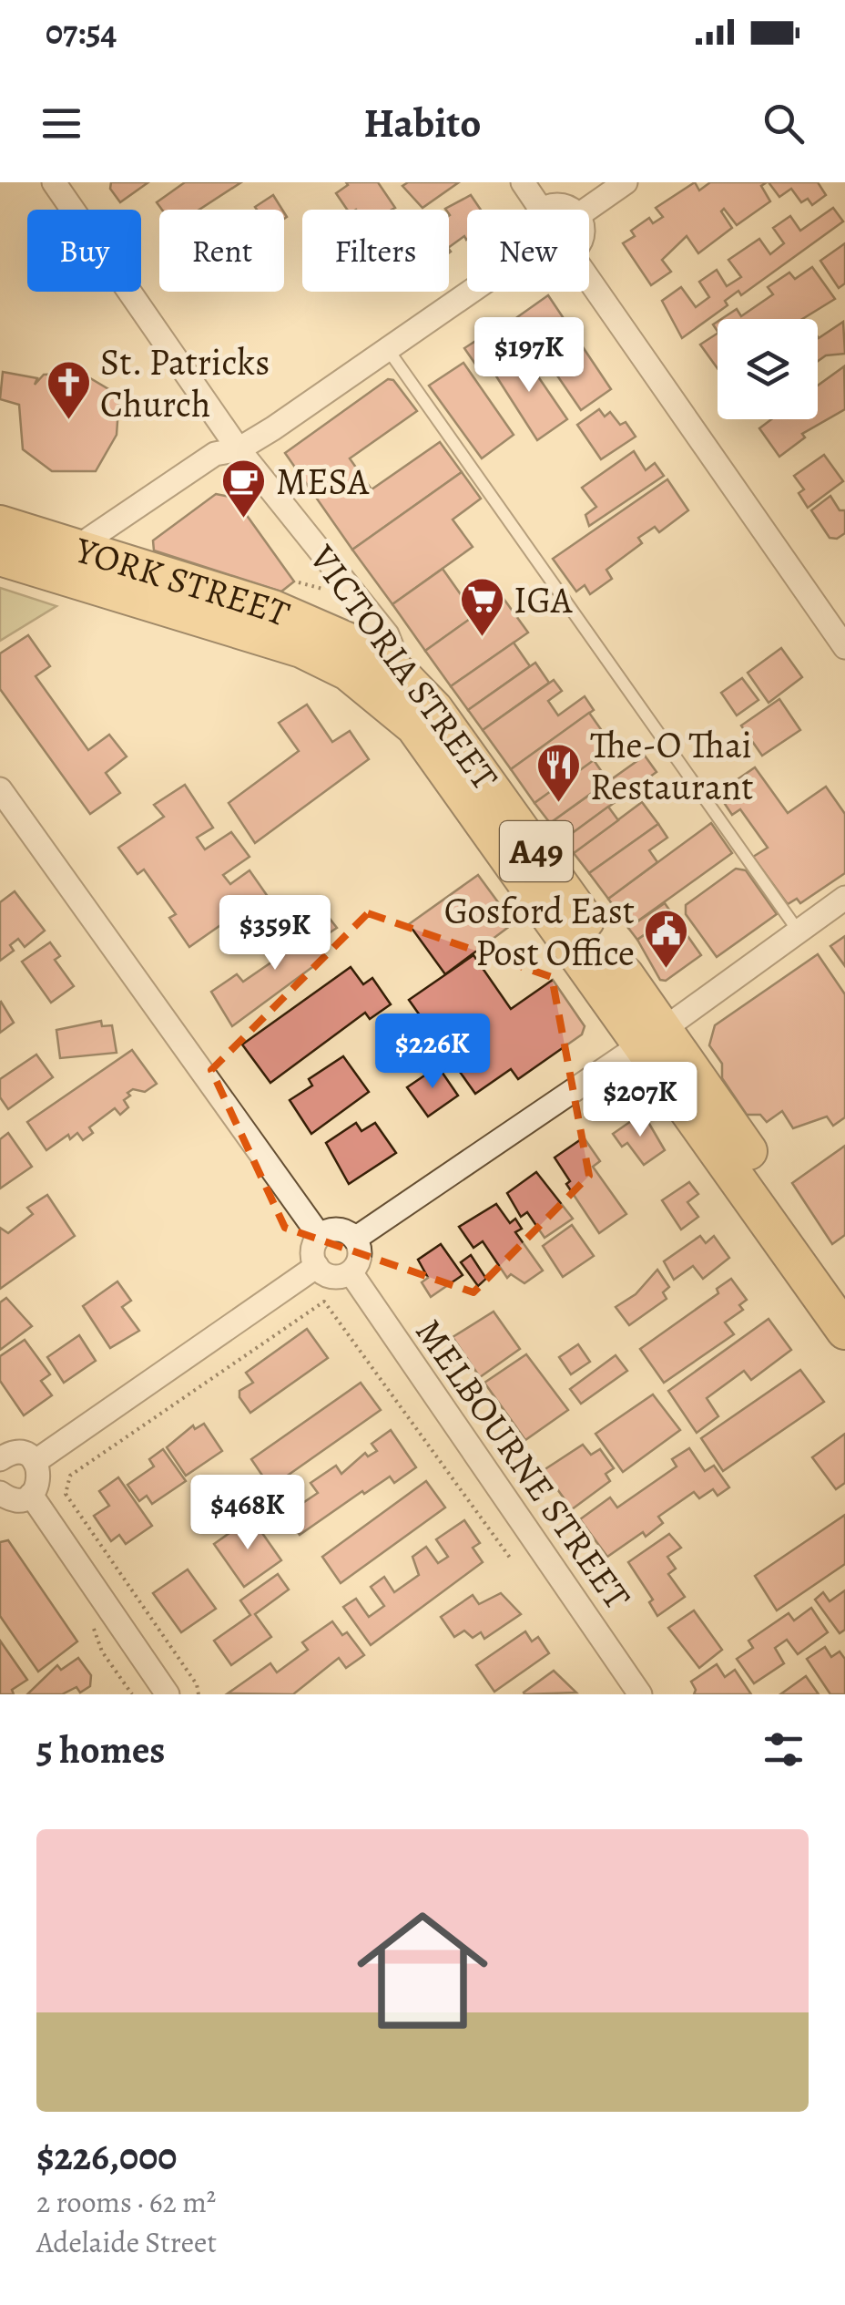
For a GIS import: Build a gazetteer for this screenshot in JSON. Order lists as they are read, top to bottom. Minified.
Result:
{"streets":{"highway":["YORK STREET","VICTORIA STREET","A49"],"street":["MELBOURNE STREET"]},"crossings":[["YORK STREET","VICTORIA STREET"]],"places":{"church":["St. Patricks Church"],"cafe":["MESA"],"supermarket":["IGA"],"restaurant":["The-O Thai Restaurant"],"public building":["Gosford East Post Office"]},"page":{"status":"07:54","header":"Habito","chip":["Buy","Rent","Filters","New"],"price":["$197K","$359K","$226K","$207K","$468K"],"heading":"5 homes","list":[{"name":"$226,000","note":"2 rooms · 62 m² · Adelaide Street"}]}}
